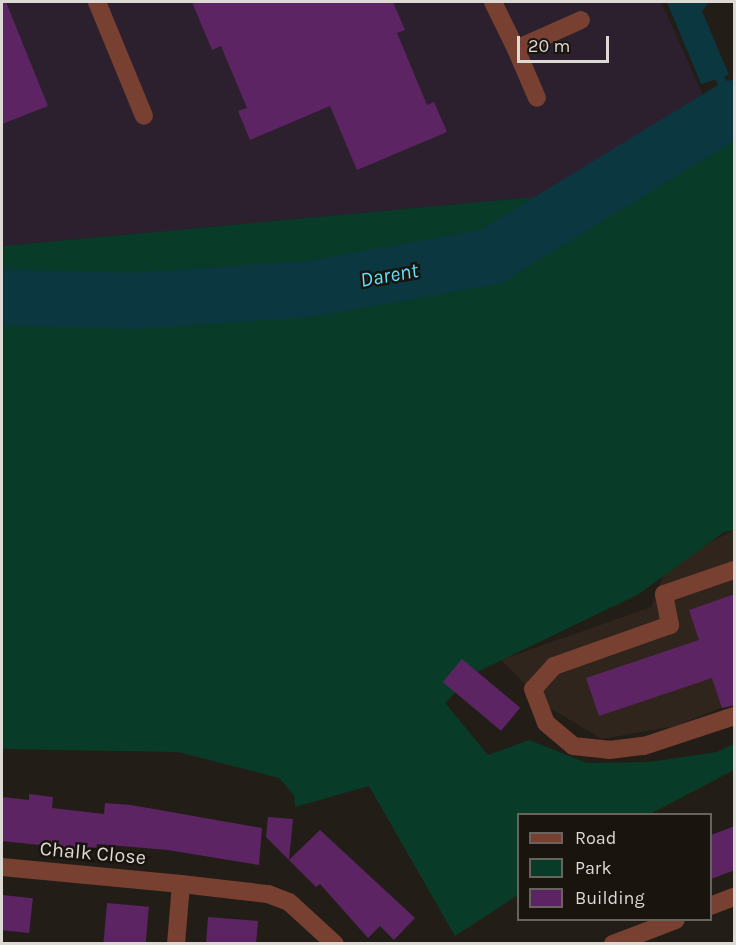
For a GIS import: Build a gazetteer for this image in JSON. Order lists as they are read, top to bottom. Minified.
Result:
{"streets":{"street":["Chalk Close"]},"water":["Darent"],"legend":["Road","Park","Building"],"scale_bar":"20 m"}
